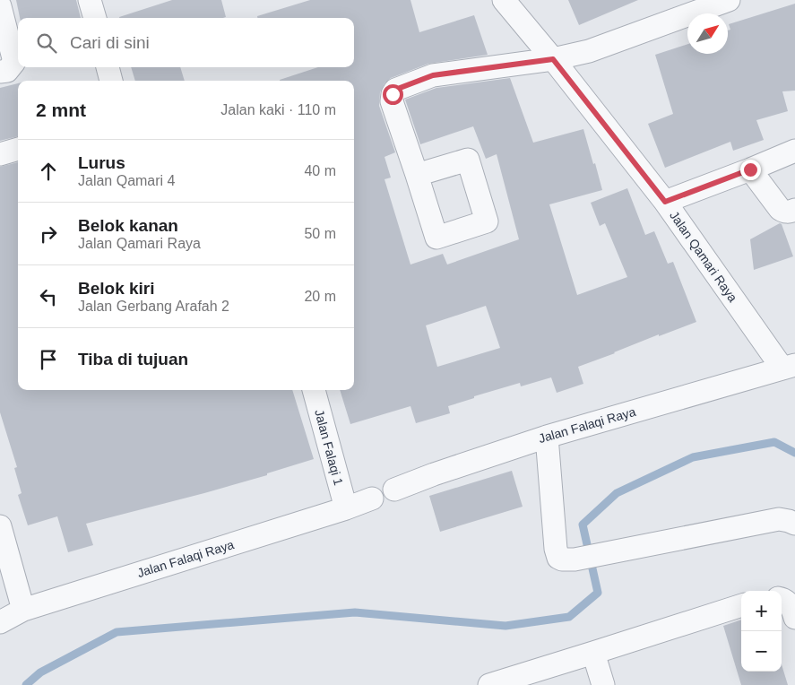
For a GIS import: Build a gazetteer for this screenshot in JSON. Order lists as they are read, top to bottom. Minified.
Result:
{"streets":{"street":["Jalan Qamari Raya","Jalan Falaqi Raya","Jalan Falaqi 1"]},"crossings":[["Jalan Qamari Raya","Jalan Falaqi Raya"],["Jalan Falaqi Raya","Jalan Falaqi 1"]],"north":"top right","page":{"search":"Cari di sini","heading":["2 mnt","Jalan kaki · 110 m"],"list":[["Lurus","Jalan Qamari 4","40 m"],["Belok kanan","Jalan Qamari Raya","50 m"],["Belok kiri","Jalan Gerbang Arafah 2","20 m"],"Tiba di tujuan"],"map_buttons":["+","−"]}}
